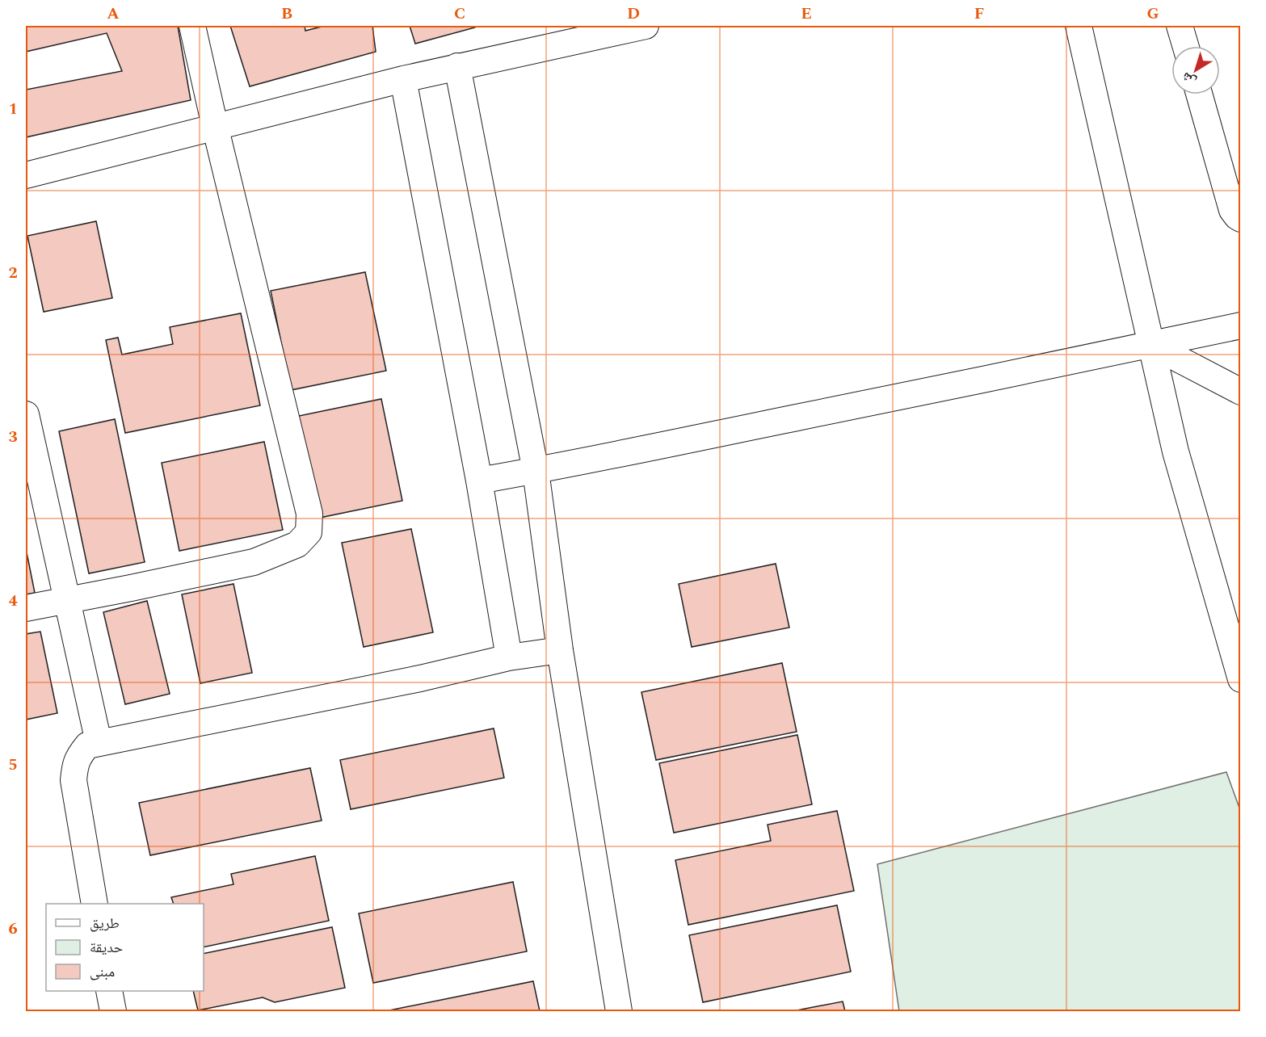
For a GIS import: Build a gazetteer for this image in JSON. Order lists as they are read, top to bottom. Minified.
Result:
{"legend":["طريق","حديقة","مبنى"],"north":"bottom left","grid":{"columns":["A","B","C","D","E","F","G"],"rows":["1","2","3","4","5","6"]}}
